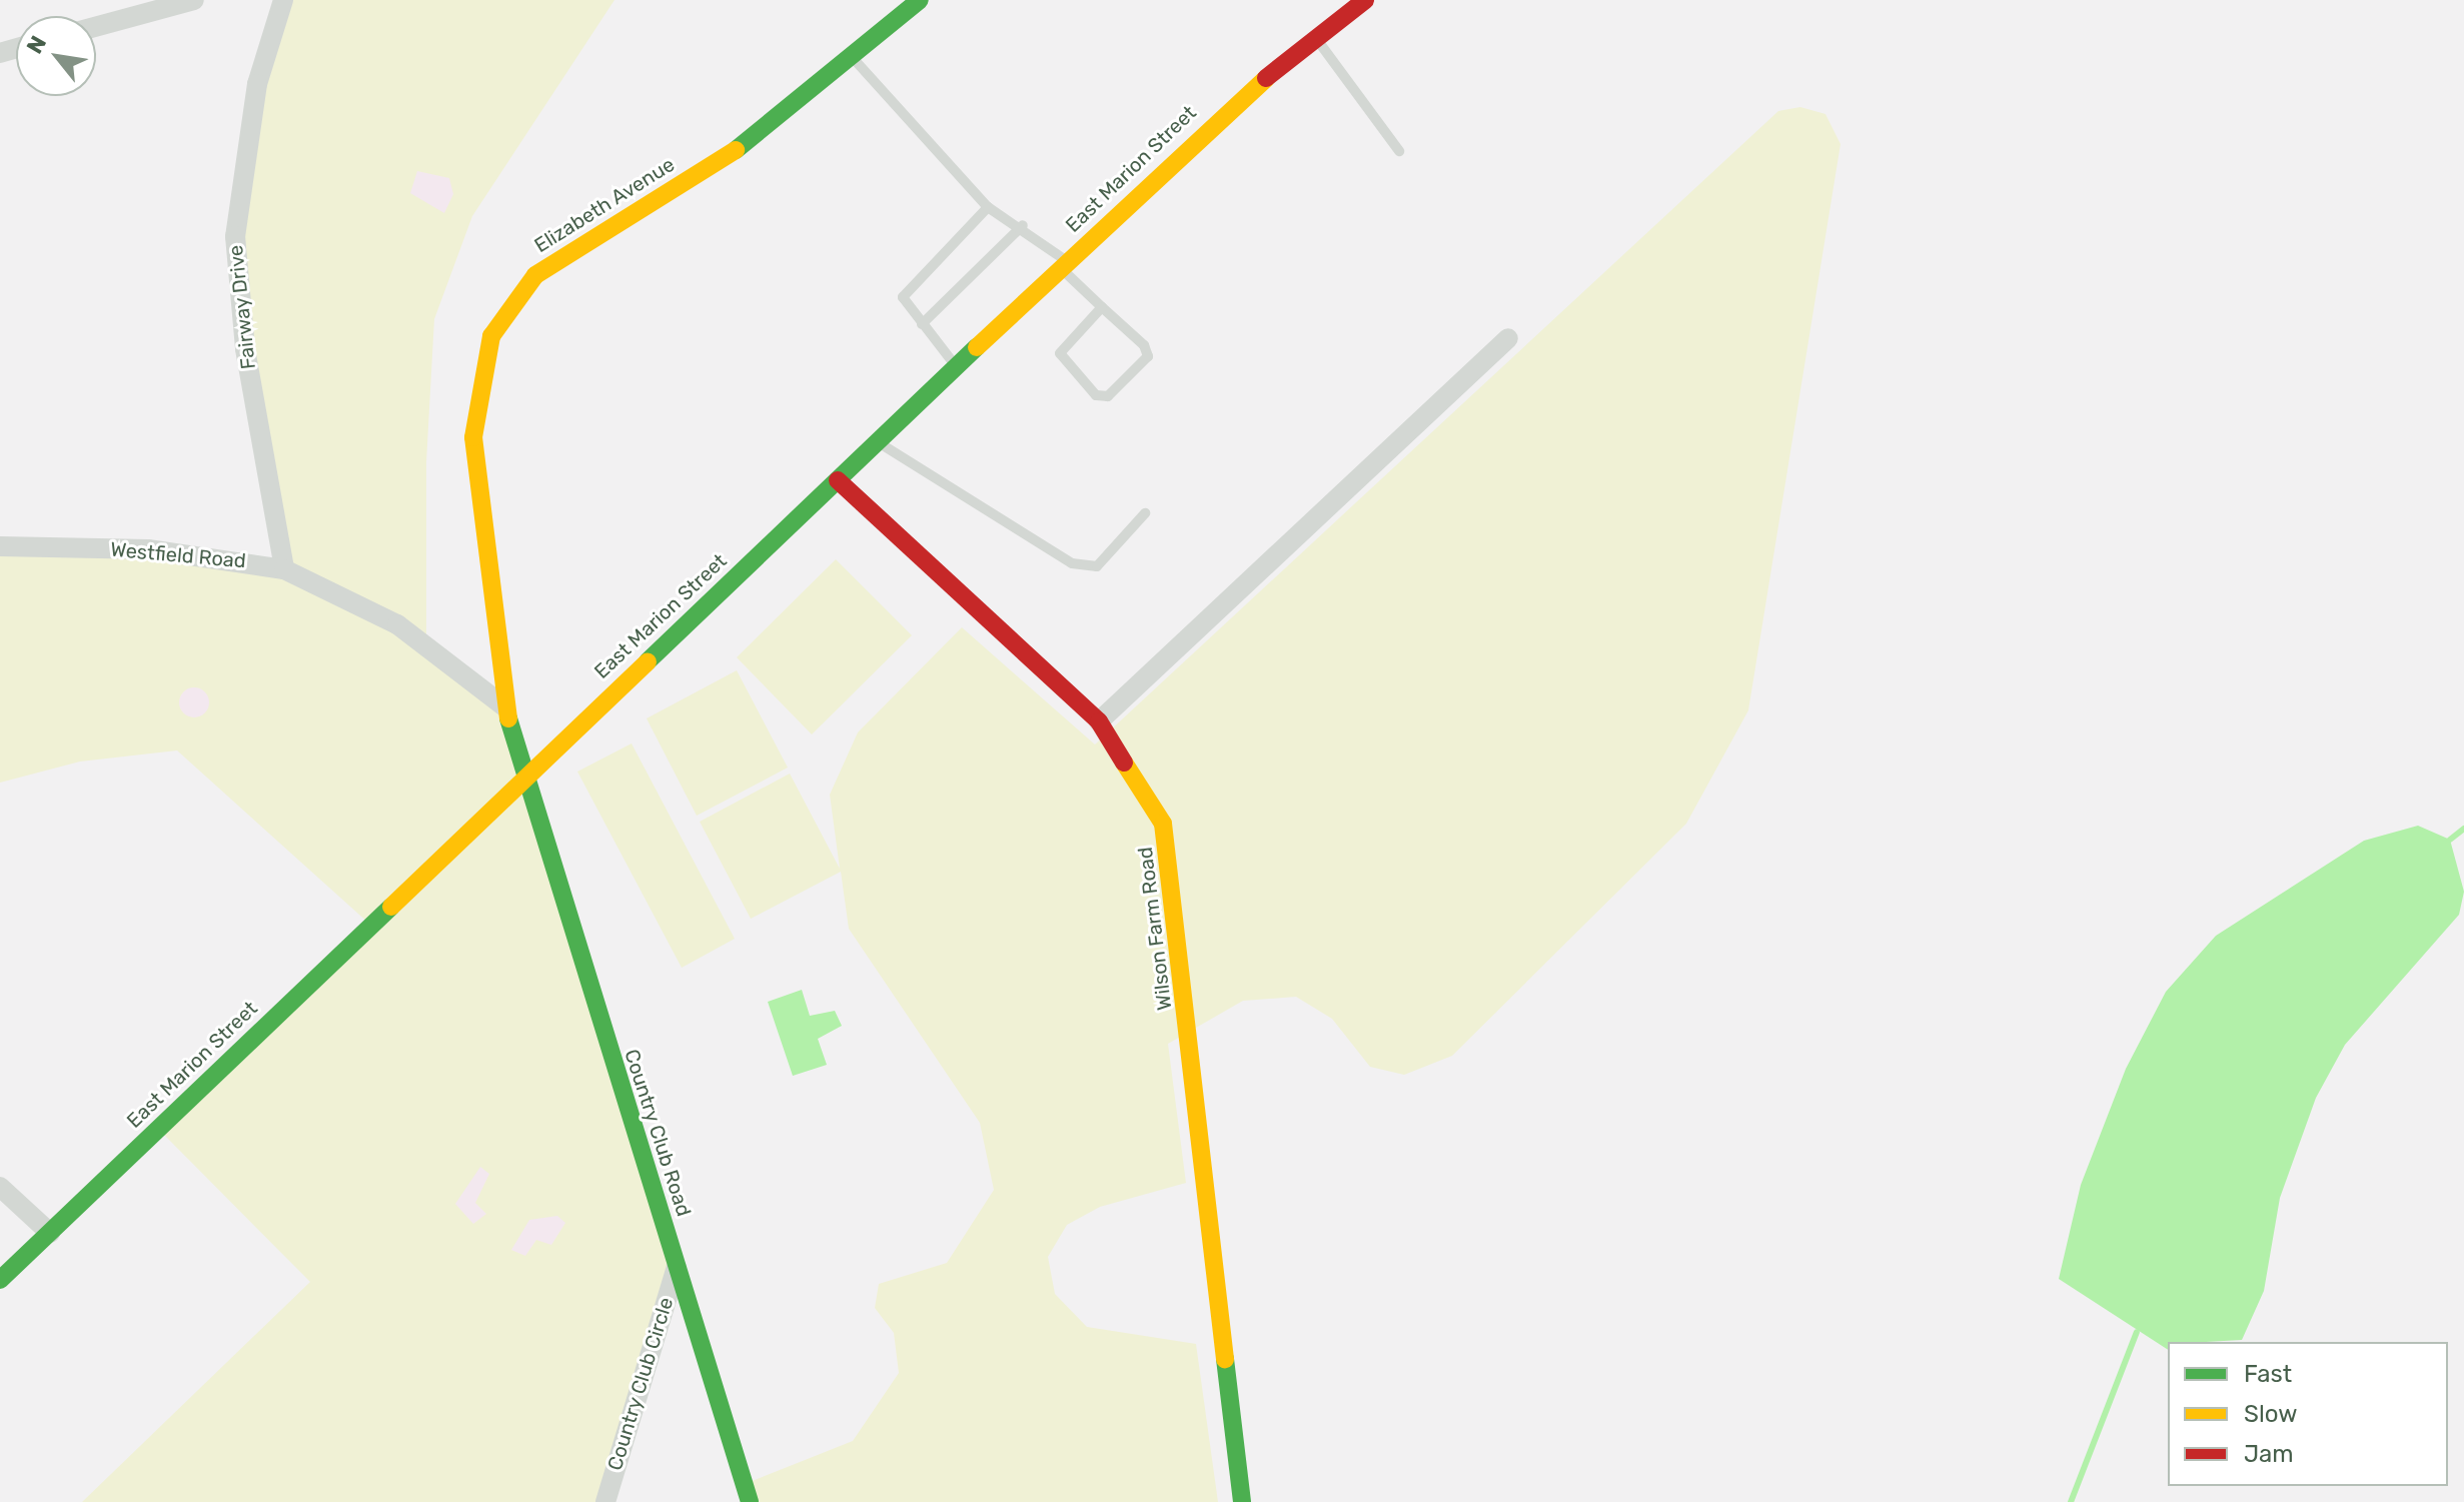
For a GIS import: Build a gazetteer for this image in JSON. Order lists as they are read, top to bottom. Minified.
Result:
{"streets":{"street":["East Marion Street","Elizabeth Avenue","Fairway Drive","Westfield Road","Wilson Farm Road","Country Club Road","Country Club Circle"]},"crossings":[["East Marion Street","Elizabeth Avenue"],["East Marion Street","Wilson Farm Road"],["East Marion Street","Country Club Road"],["Elizabeth Avenue","Westfield Road"],["Elizabeth Avenue","Country Club Road"],["Fairway Drive","Westfield Road"],["Country Club Road","Country Club Circle"]],"legend":["Fast","Slow","Jam"],"north":"top left"}
